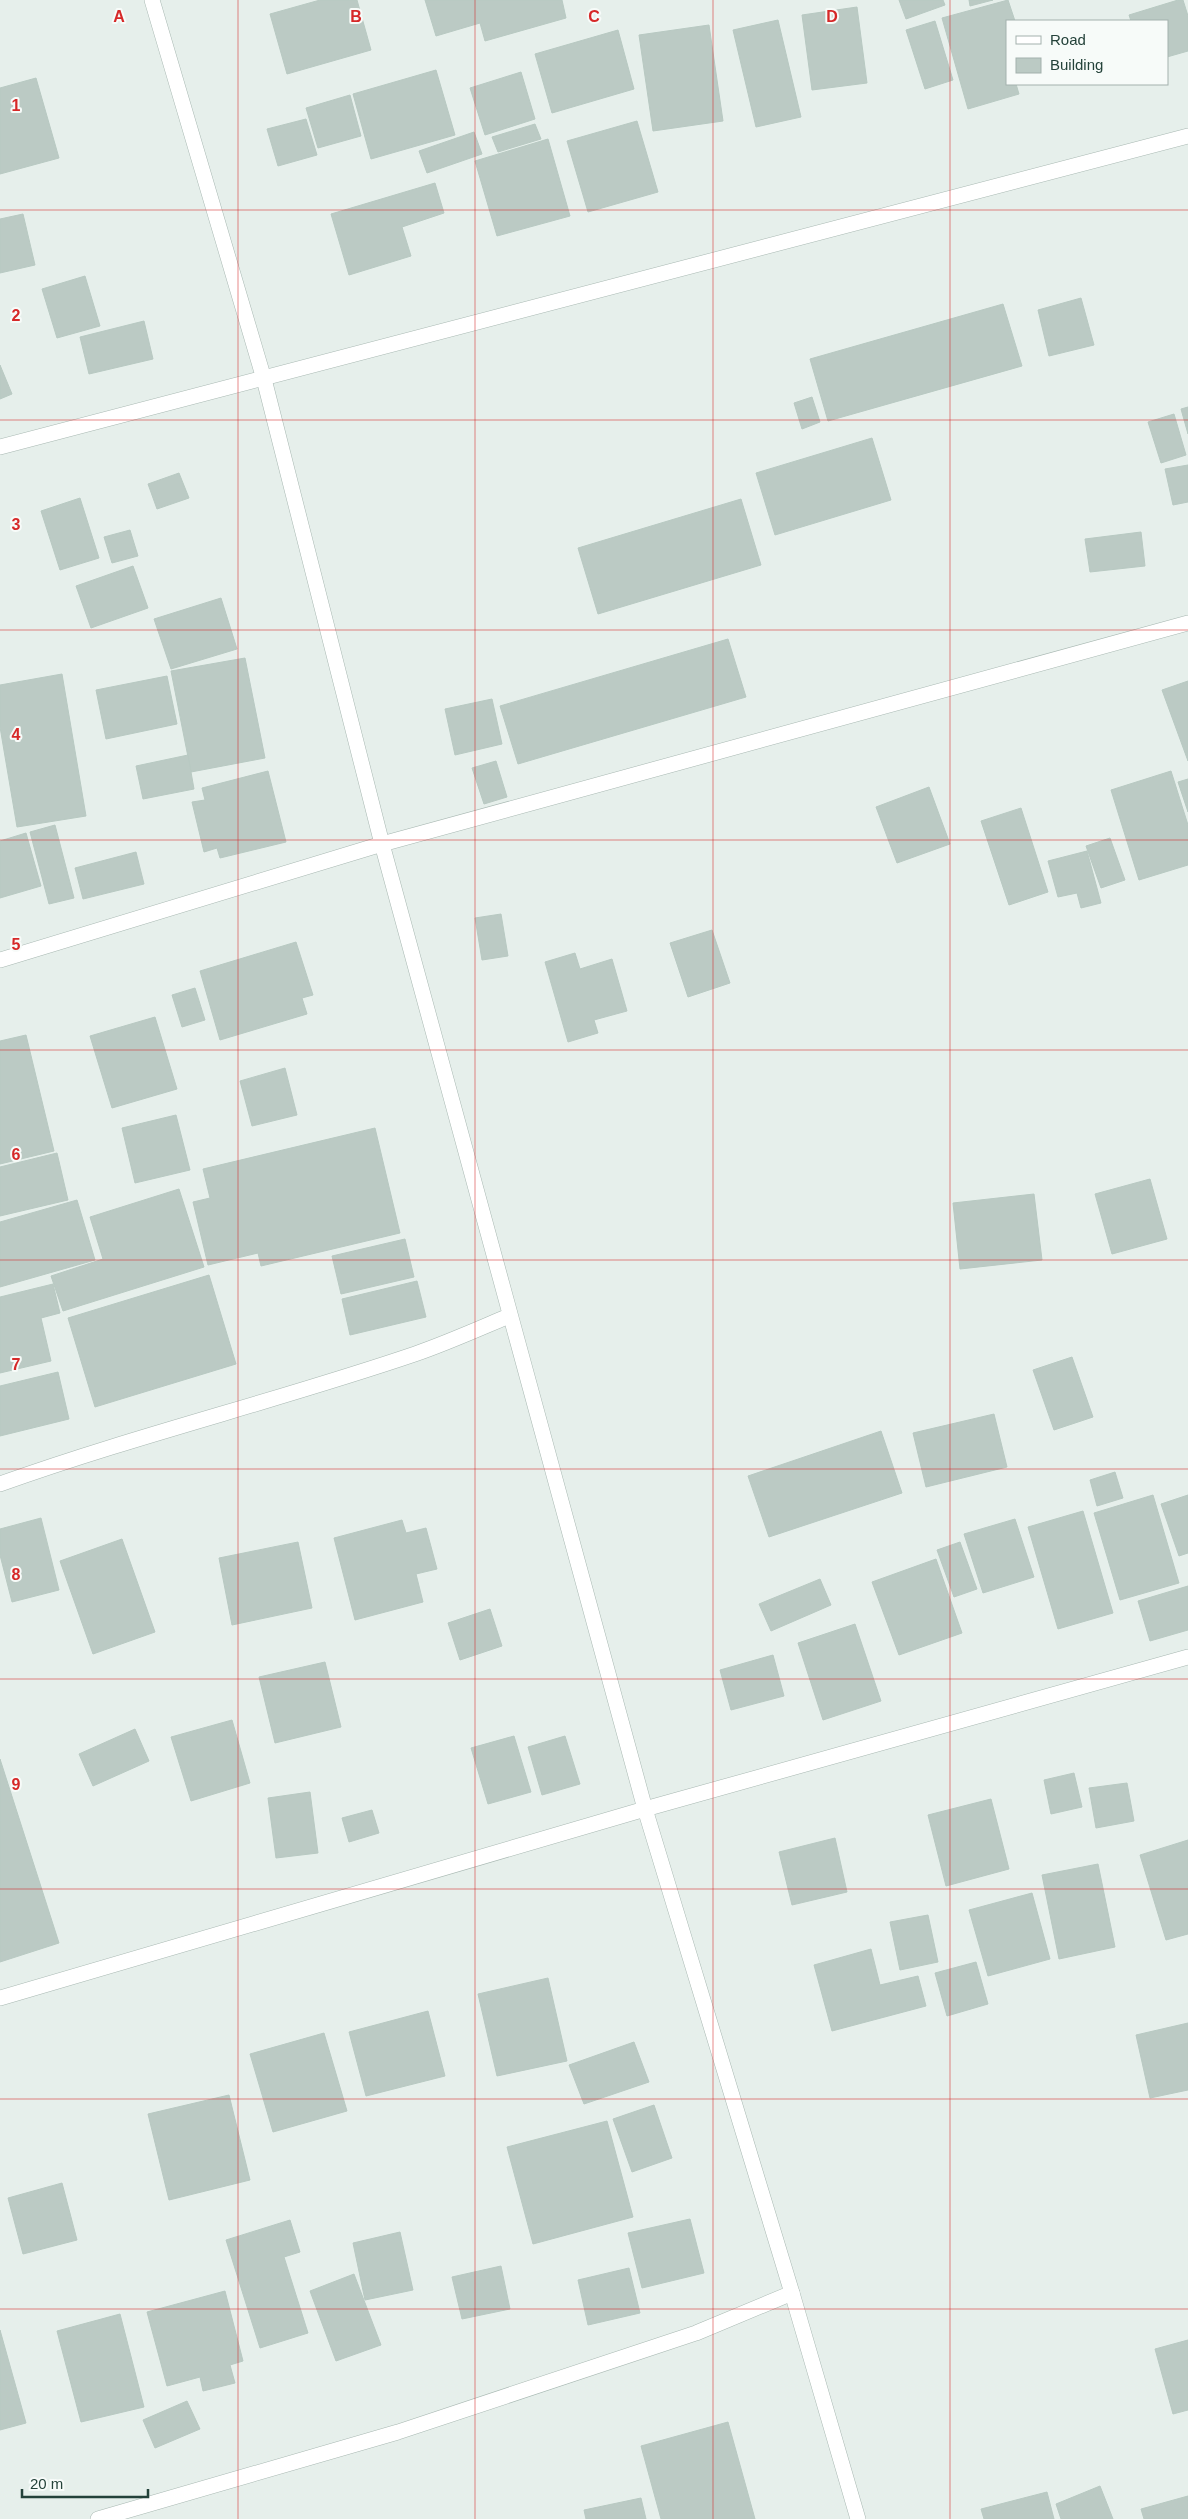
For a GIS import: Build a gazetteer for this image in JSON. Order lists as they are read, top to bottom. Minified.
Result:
{"legend":["Road","Building"],"scale_bar":"20 m","grid":{"columns":["A","B","C","D"],"rows":["1","2","3","4","5","6","7","8","9"]}}
